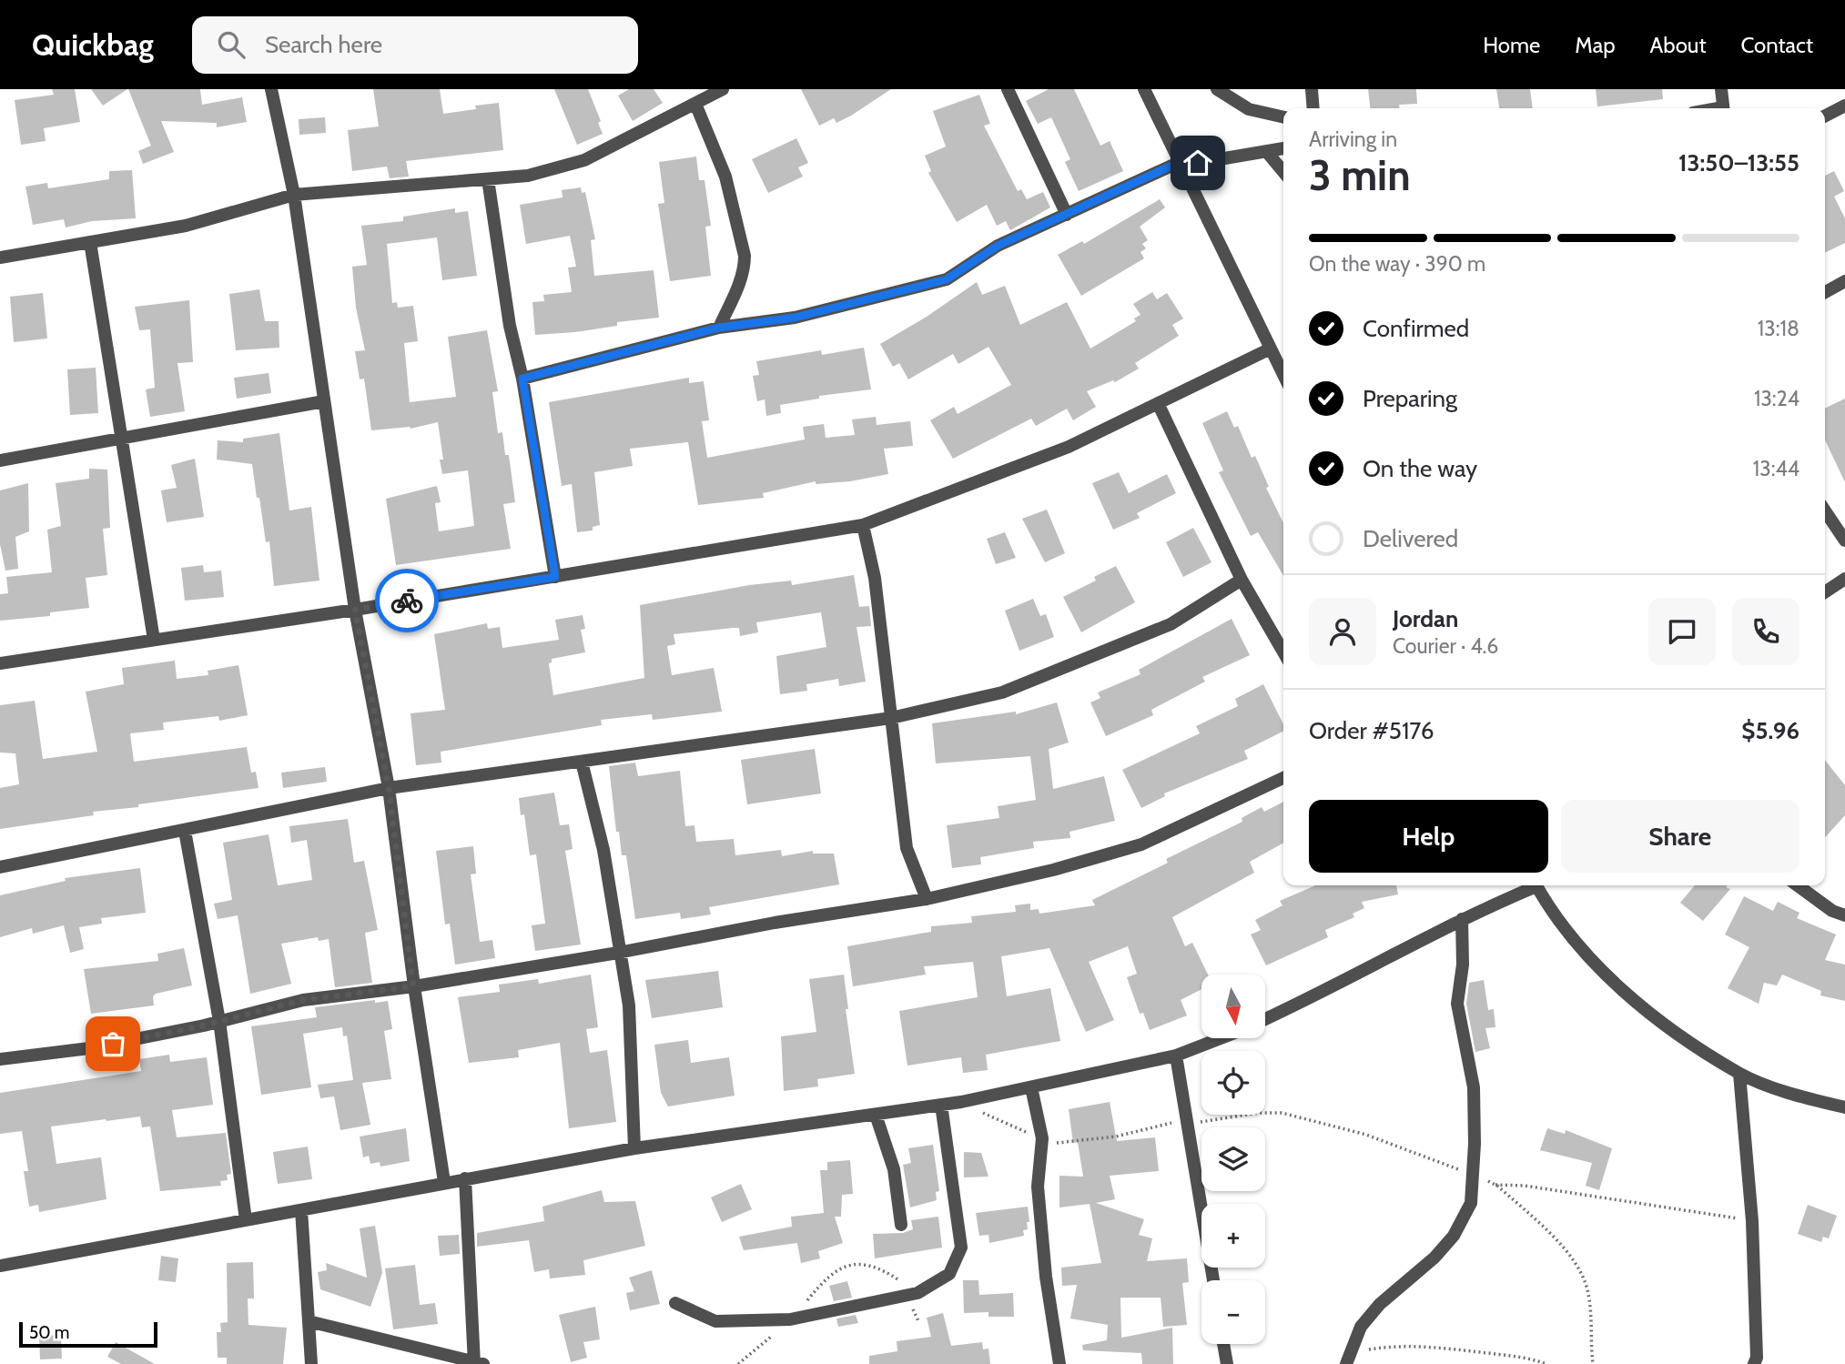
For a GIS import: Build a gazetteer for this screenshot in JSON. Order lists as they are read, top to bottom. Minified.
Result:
{"scale_bar":"50 m","north":"bottom","page":{"header":"Quickbag","search":"Search here","nav":["Home","Map","About","Contact"],"heading":["3 min","Arriving in","13:50–13:55"],"panel":["Jordan","Courier · 4.6","Order #5176","$5.96"],"bar":"On the way · 390 m","list":[["Confirmed","13:18"],["Preparing","13:24"],["On the way","13:44"],"Delivered"],"buttons":["Help","Share"],"map_buttons":["+","−"],"scale":"50 m"}}
